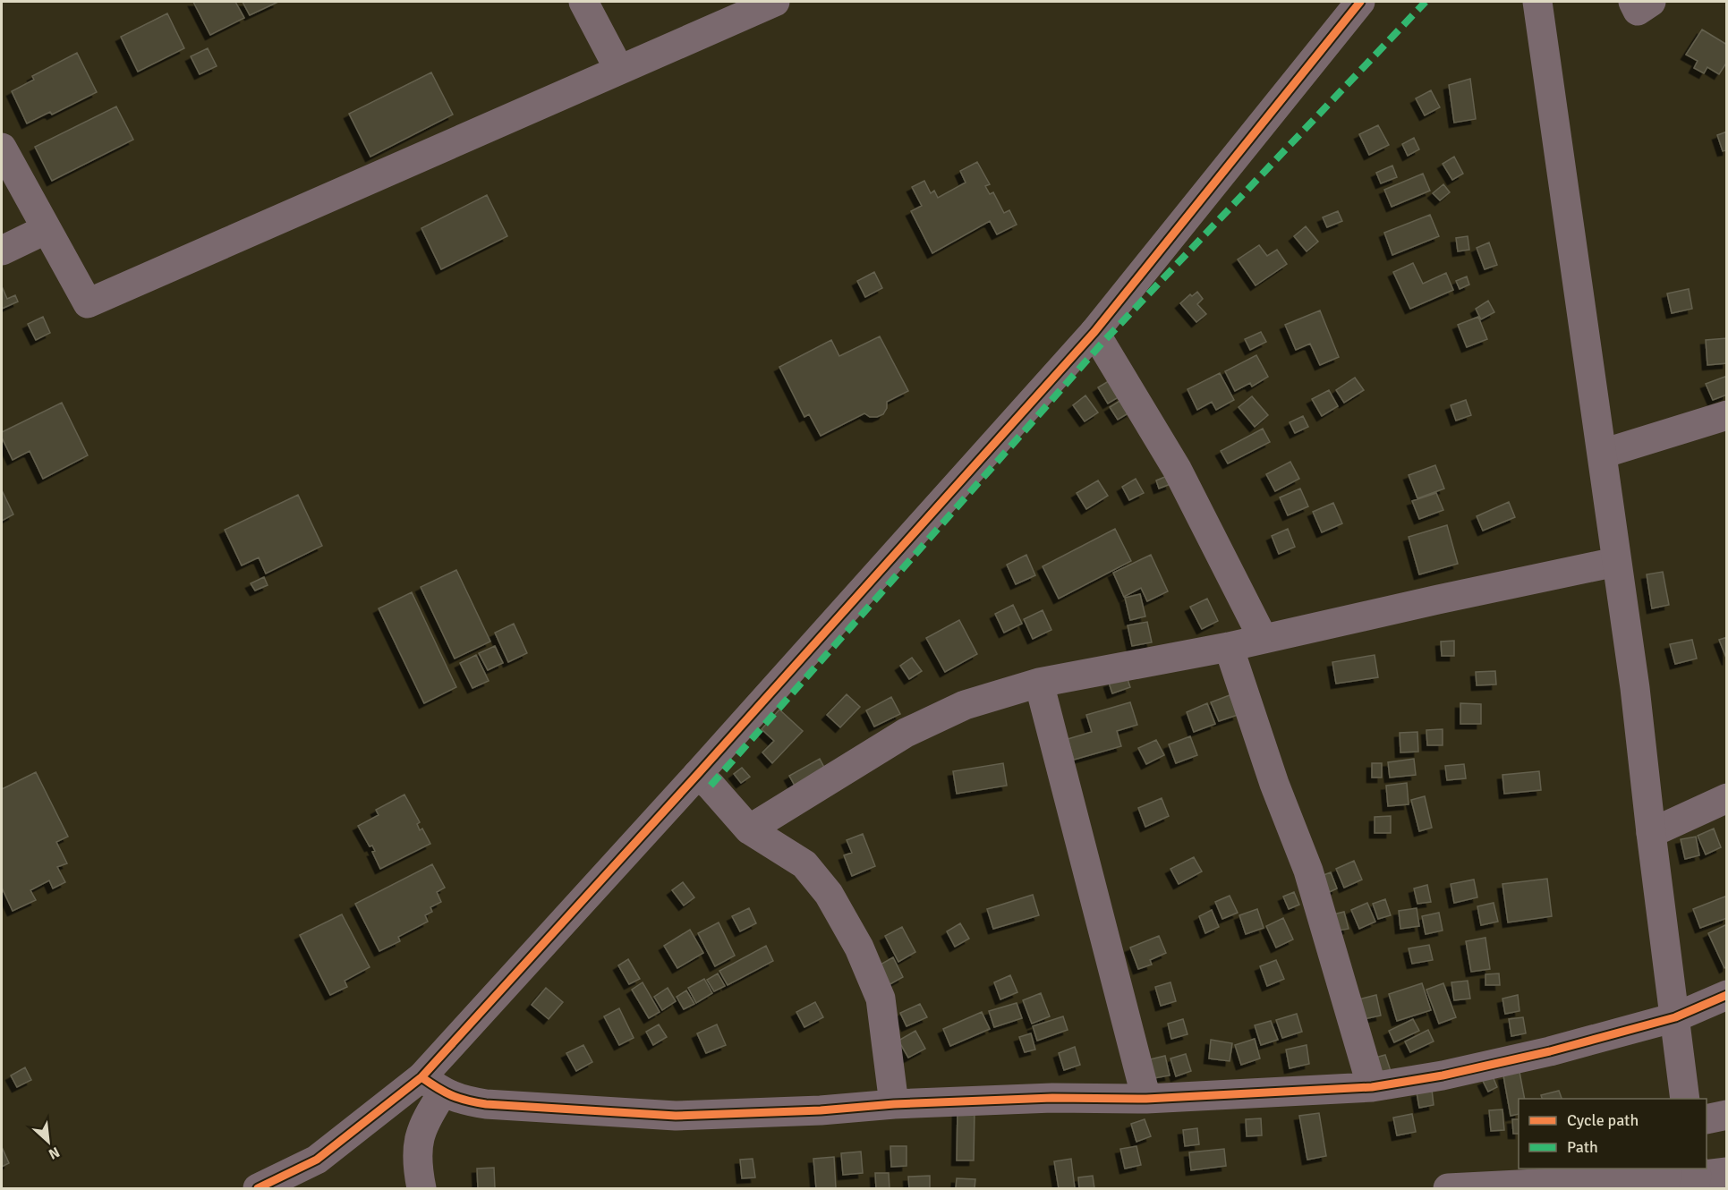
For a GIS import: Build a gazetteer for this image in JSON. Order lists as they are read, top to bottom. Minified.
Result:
{"legend":["Cycle path","Path"],"north":"bottom right"}
